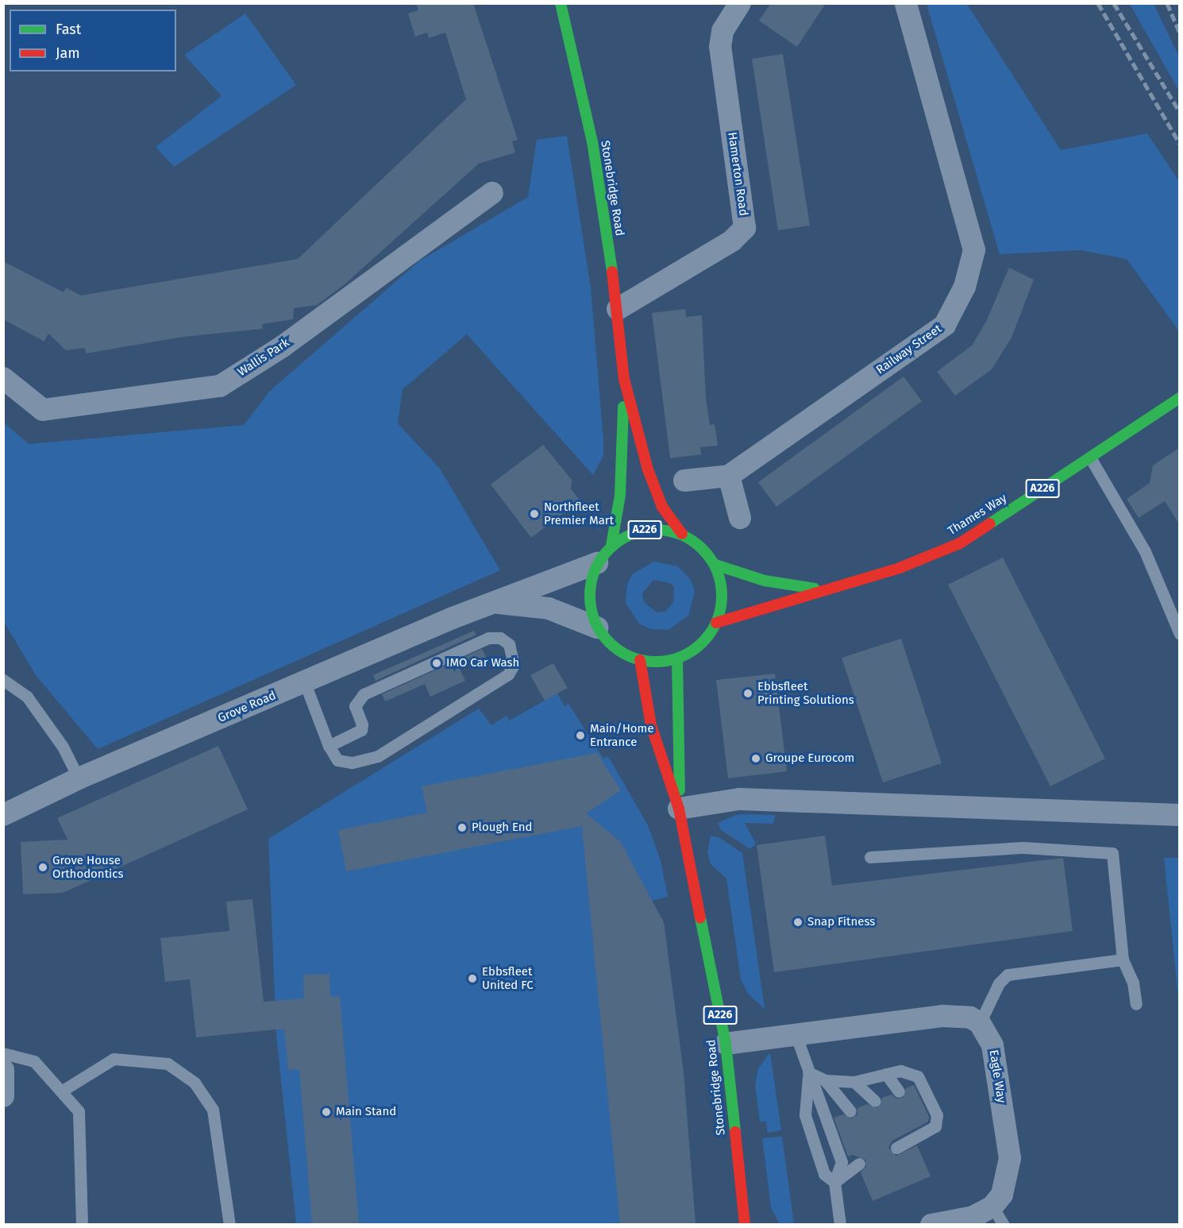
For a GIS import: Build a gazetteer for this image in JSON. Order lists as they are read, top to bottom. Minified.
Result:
{"streets":{"main road":["Stonebridge Road","A226","Thames Way"],"street":["Hamerton Road","Railway Street","Wallis Park","Grove Road","Eagle Way"]},"crossings":[["Hamerton Road","Stonebridge Road"],["Stonebridge Road","A226"],["Stonebridge Road","Thames Way"],["Stonebridge Road","Grove Road"],["A226","Thames Way"],["A226","Grove Road"],["Thames Way","Grove Road"]],"places":["Northfleet Premier Mart","IMO Car Wash","Ebbsfleet Printing Solutions","Main/Home Entrance","Groupe Eurocom","Plough End","Grove House Orthodontics","Snap Fitness","Ebbsfleet United FC","Main Stand"],"legend":["Fast","Jam"]}
